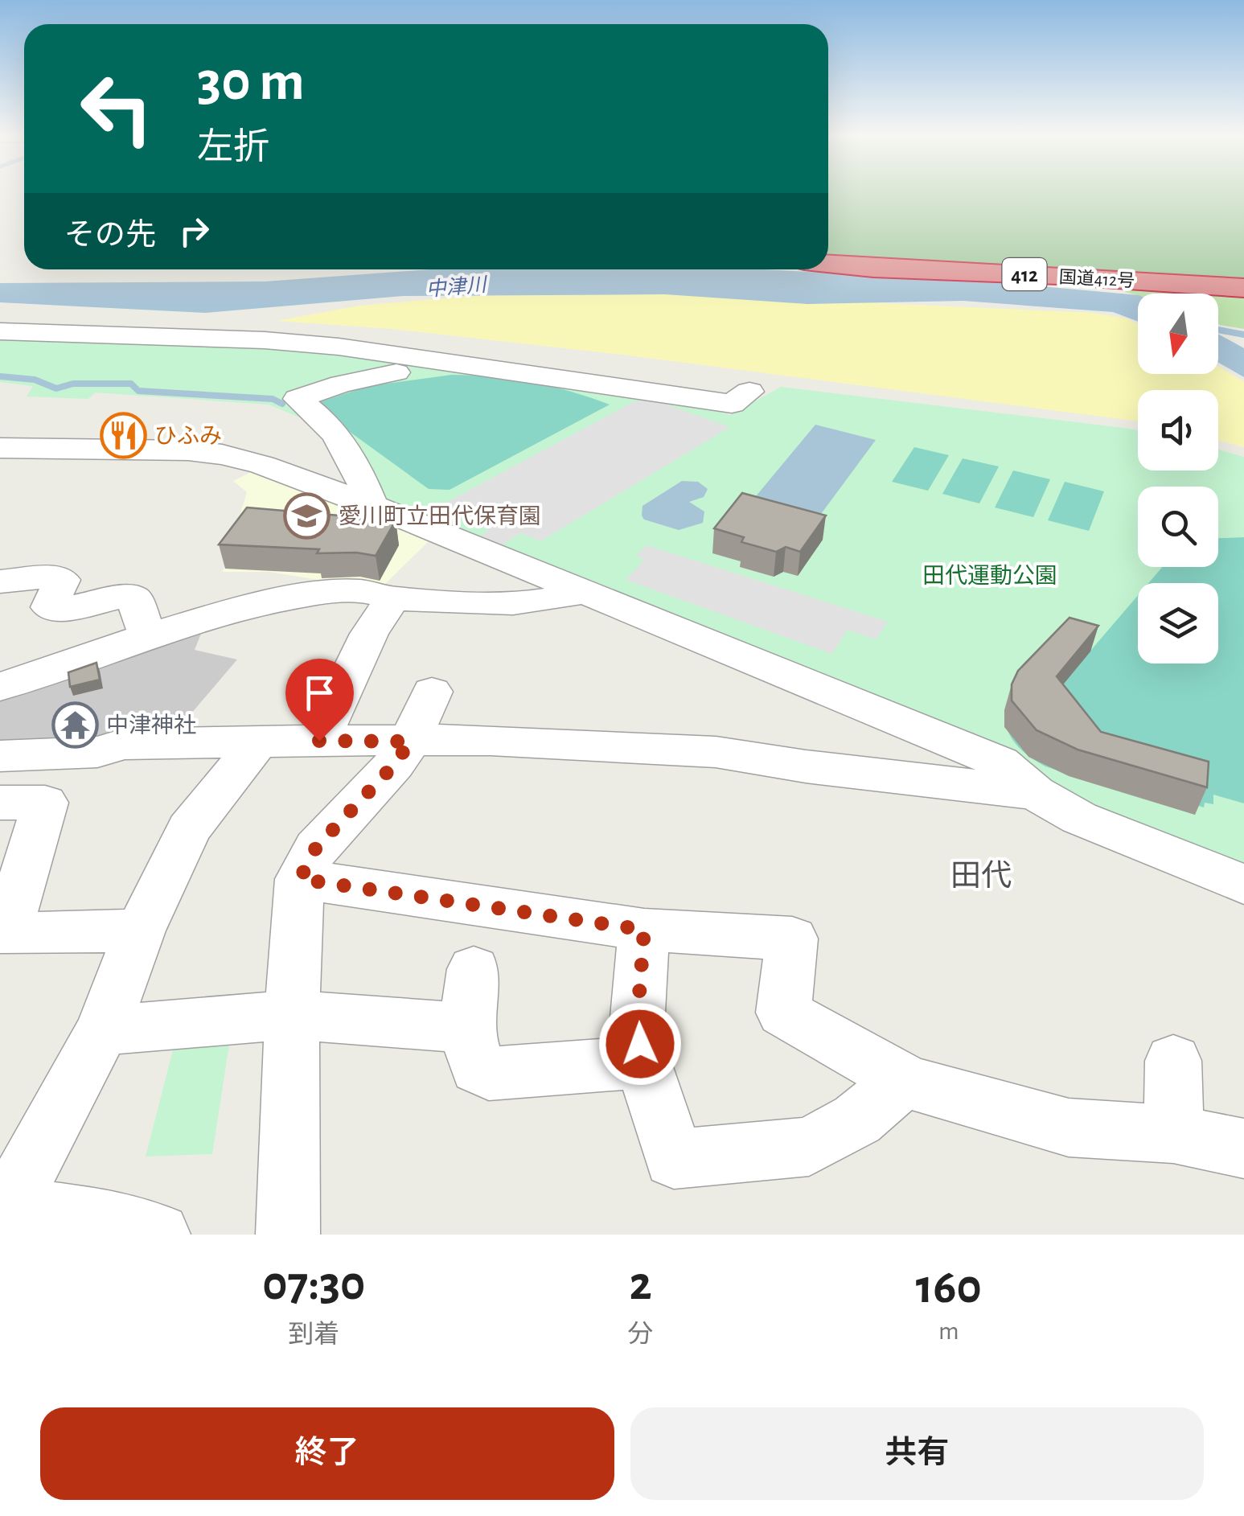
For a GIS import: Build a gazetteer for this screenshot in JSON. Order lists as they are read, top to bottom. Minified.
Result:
{"streets":{"highway":["412","国道412号"]},"districts":["田代"],"water":["中津川"],"parks":["田代運動公園"],"places":{"restaurant":["ひふみ"],"school or university":["愛川町立田代保育園"],"temple":["中津神社"]},"north":"bottom","page":{"turn":["30 m","左折"],"then":"その先","eta":["07:30","到着","2","分","160","m"],"buttons":["終了","共有"]}}
